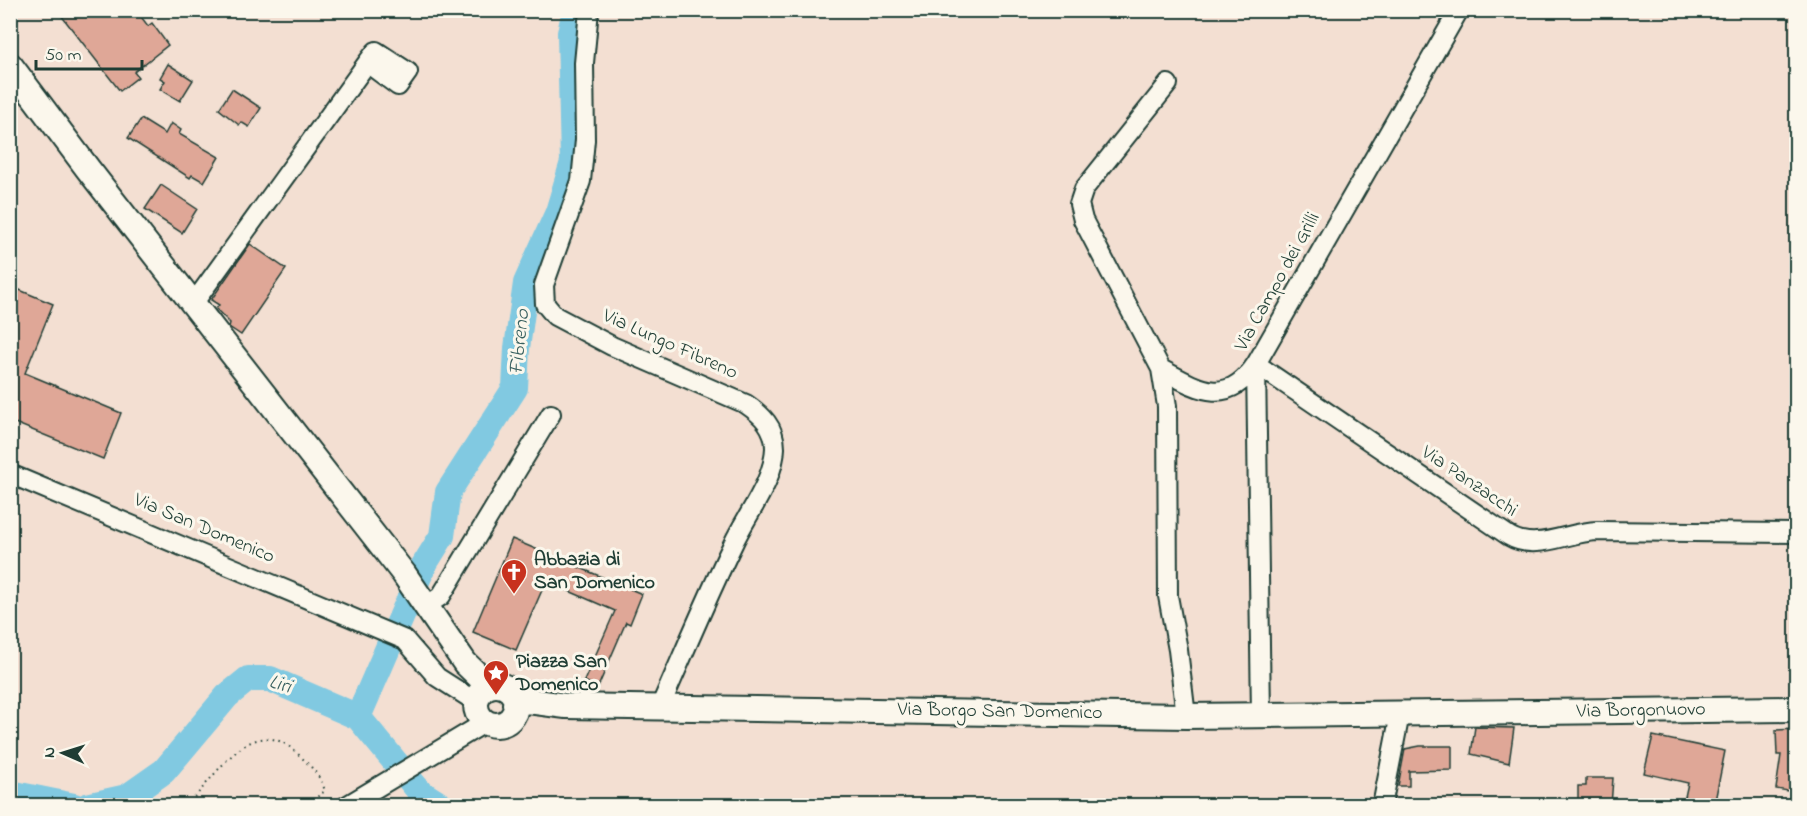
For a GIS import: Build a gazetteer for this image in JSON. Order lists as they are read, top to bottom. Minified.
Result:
{"streets":{"main road":["Via Borgonuovo","Via Borgo San Domenico"],"street":["Via Campo dei Grilli","Via Lungo Fibreno","Via Panzacchi","Via San Domenico"]},"crossings":[["Via Campo dei Grilli","Via Panzacchi"],["Via Campo dei Grilli","Via Borgo San Domenico"],["Via Lungo Fibreno","Via Borgo San Domenico"],["Via Borgonuovo","Via Borgo San Domenico"]],"water":["Fibreno","Liri"],"places":{"church":["Abbazia di San Domenico"],"place":["Piazza San Domenico"]},"scale_bar":"50 m","north":"left"}
